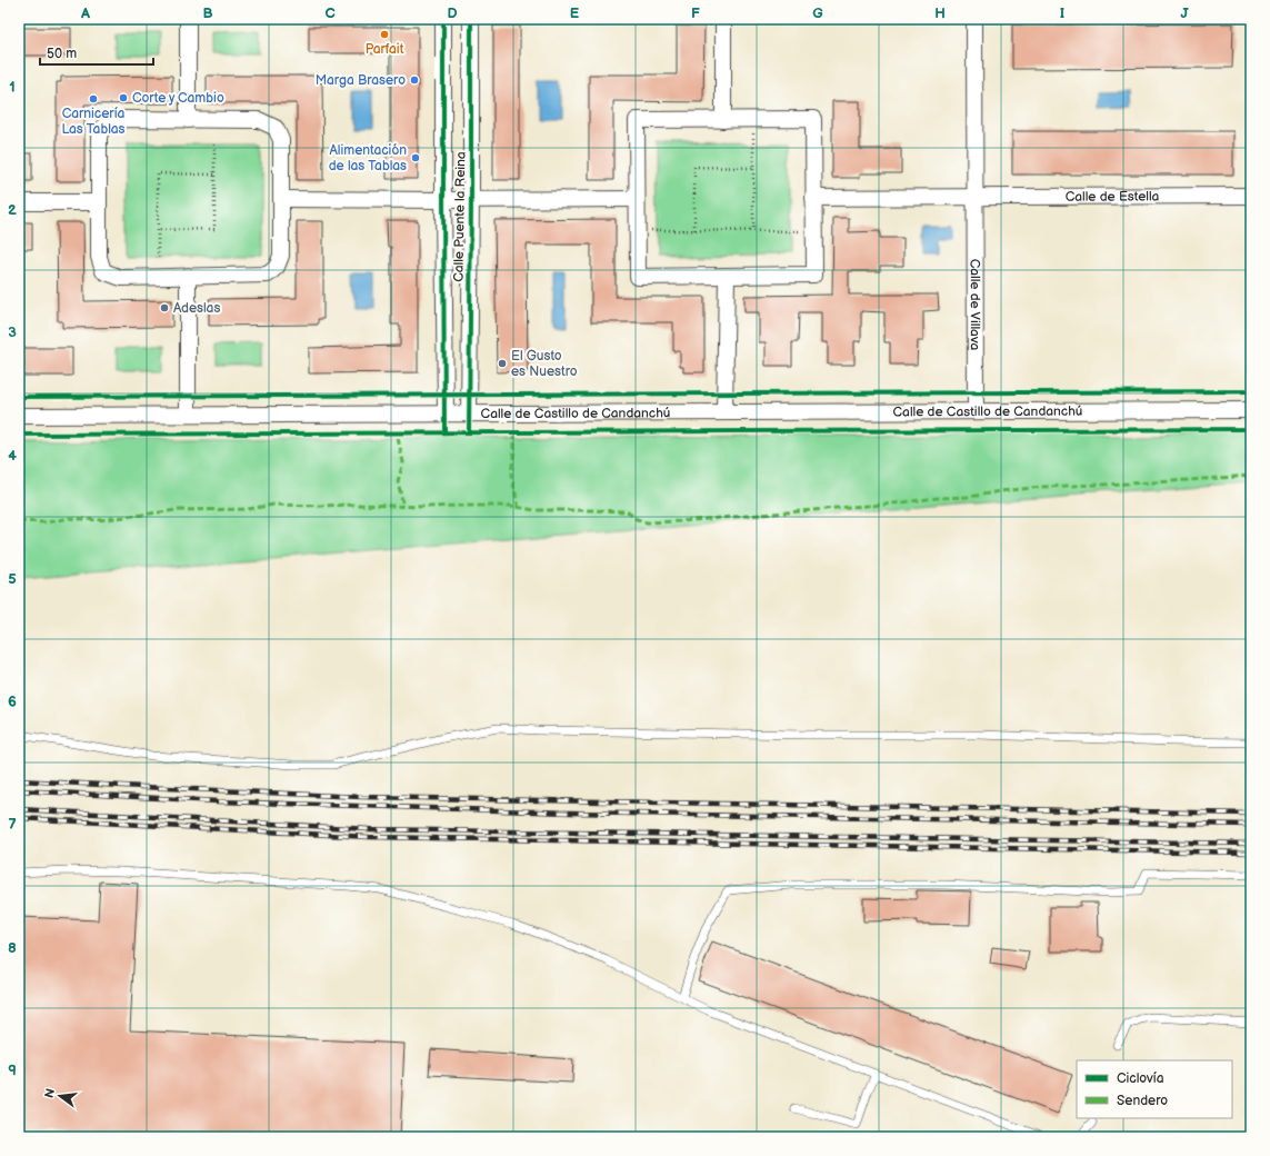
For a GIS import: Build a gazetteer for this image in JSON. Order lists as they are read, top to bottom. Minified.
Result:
{"streets":{"street":["Calle de Estella","Calle Puente la Reina","Calle de Villava","Calle de Castillo de Candanchú"]},"crossings":[["Calle de Estella","Calle de Villava"],["Calle Puente la Reina","Calle de Castillo de Candanchú"],["Calle de Villava","Calle de Castillo de Candanchú"]],"places":["Parfait","Marga Brasero","Corte y Cambio","Carnicería Las Tablas","Alimentación de las Tablas","Adeslas","El Gusto es Nuestro"],"legend":["Ciclovía","Sendero"],"scale_bar":"50 m","north":"left","grid":{"columns":["A","B","C","D","E","F","G","H","I","J"],"rows":["1","2","3","4","5","6","7","8","9"]}}
